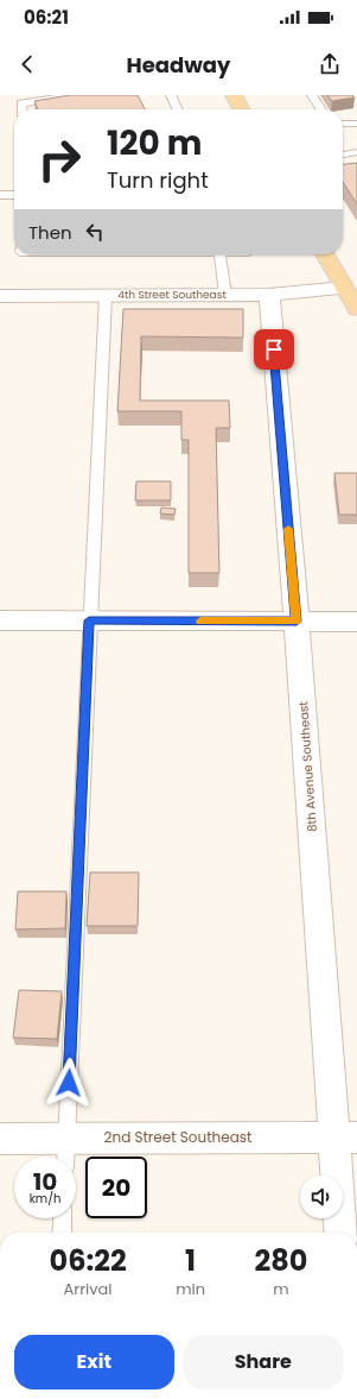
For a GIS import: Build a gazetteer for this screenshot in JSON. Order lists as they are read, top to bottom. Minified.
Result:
{"streets":{"street":["4th Street Southeast","8th Avenue Southeast","2nd Street Southeast"]},"crossings":[["4th Street Southeast","8th Avenue Southeast"],["8th Avenue Southeast","2nd Street Southeast"]],"page":{"status":"06:21","header":"Headway","turn":["120 m","Turn right"],"then":"Then","speed":"10 km/h","limit":"20","eta":["06:22","Arrival","1","min","280","m"],"buttons":["Exit","Share"]}}
